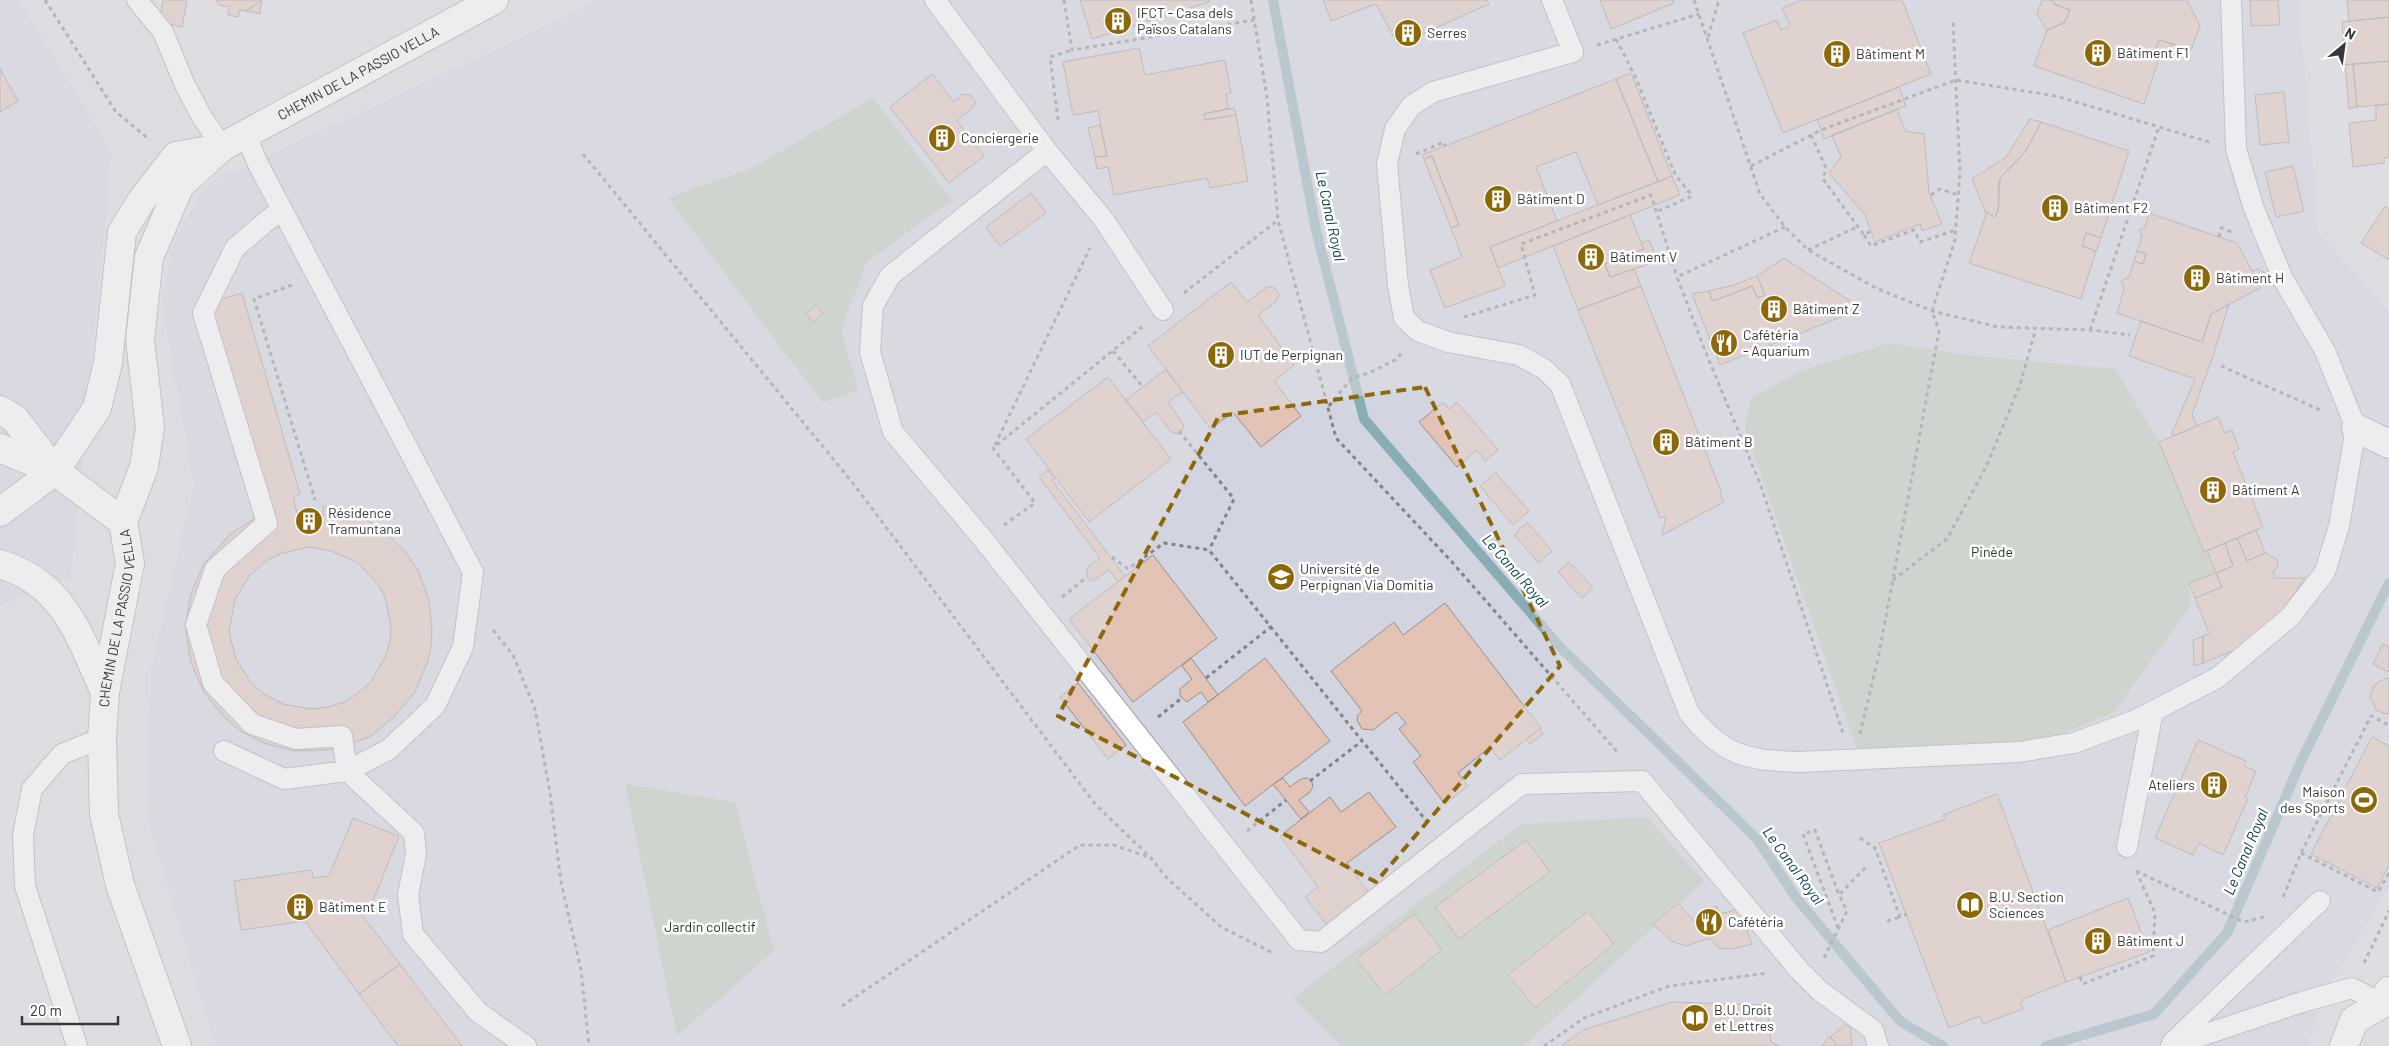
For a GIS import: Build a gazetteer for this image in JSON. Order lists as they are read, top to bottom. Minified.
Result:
{"streets":{"street":["CHEMIN DE LA PASSIO VELLA"]},"water":["Le Canal Royal"],"parks":["Pinède","Jardin collectif"],"places":{"building":["IFCT - Casa dels Països Catalans","Serres","Bâtiment F1","Bâtiment M","Conciergerie","Bâtiment D","Bâtiment F2","Bâtiment V","Bâtiment H","Bâtiment Z","IUT de Perpignan","Bâtiment B","Bâtiment A","Résidence Tramuntana","Ateliers","Bâtiment E","Bâtiment J"],"restaurant":["Cafétéria - Aquarium","Cafétéria"],"school or university":["Université de Perpignan Via Domitia"],"sports":["Maison des Sports"],"library":["B.U. Section Sciences","B.U. Droit et Lettres"]},"scale_bar":"20 m","north":"top right"}
